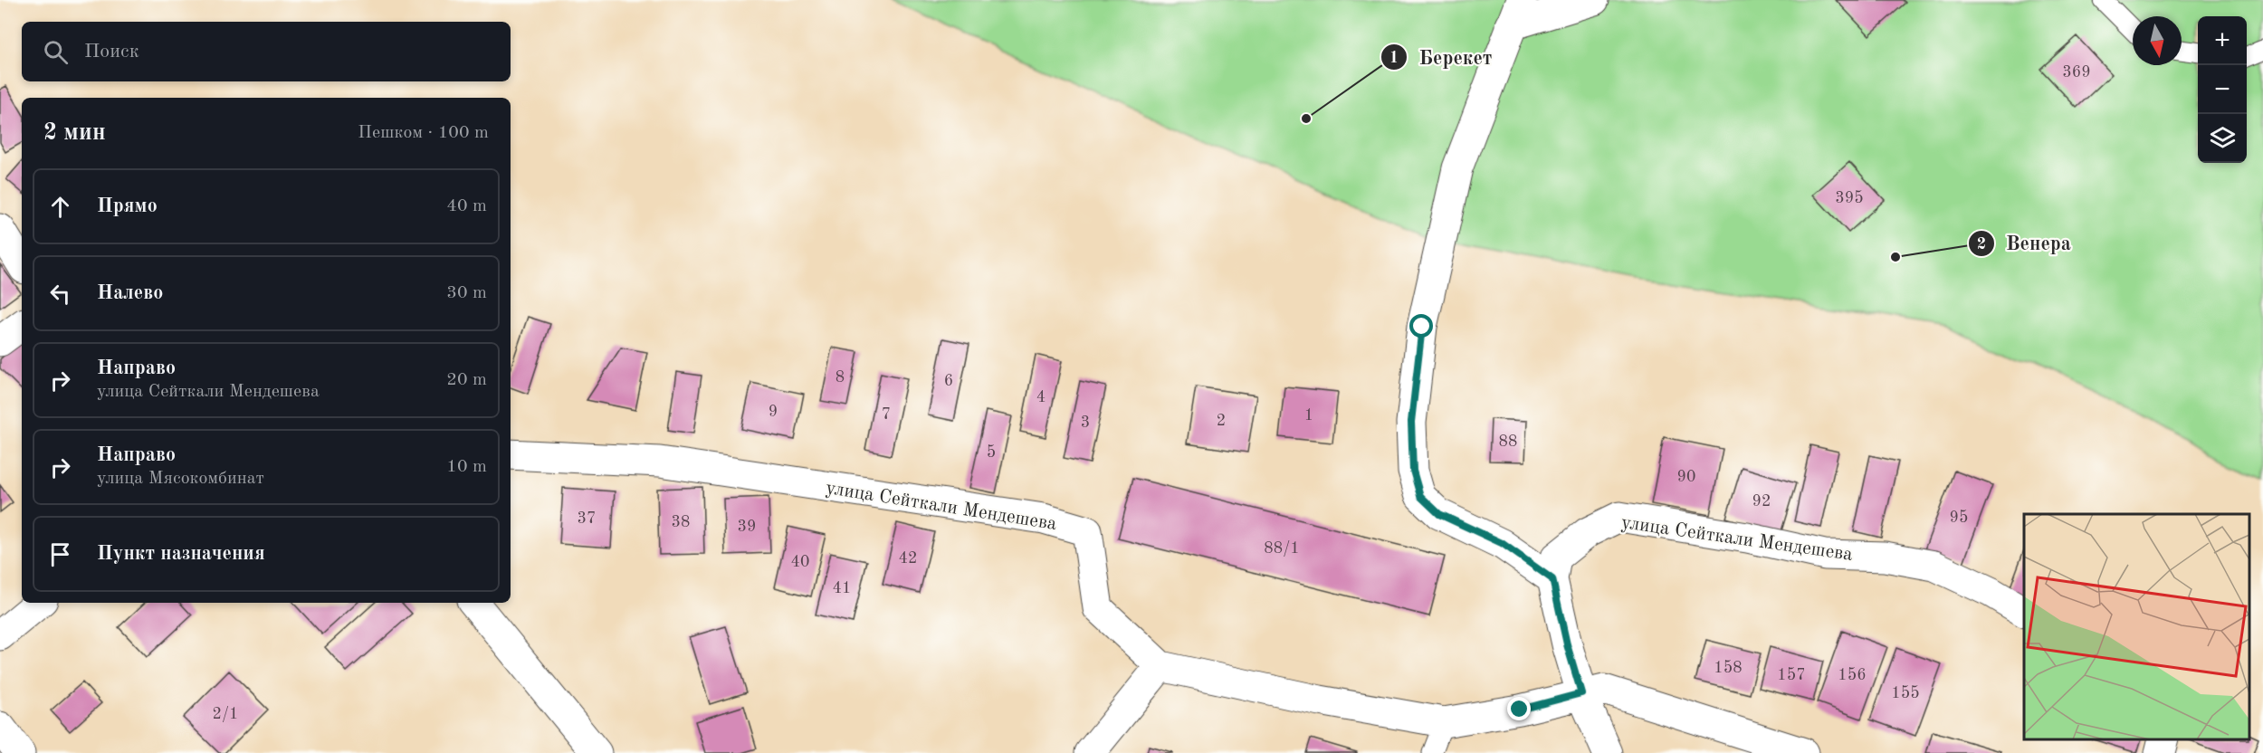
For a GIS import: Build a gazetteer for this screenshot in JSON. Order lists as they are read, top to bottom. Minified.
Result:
{"streets":{"street":["улица Сейткали Мендешева"]},"places":["Берекет","Венера"],"house_numbers":["369","395","8","6","4","9","7","1","2","3","88","5","90","92","95","37","38","39","88/1","42","40","41","158","157","156","155","2/1"],"north":"bottom","page":{"map_buttons":["+","−"],"search":"Поиск","heading":["2 мин","Пешком · 100 m"],"list":[["Прямо","40 m"],["Налево","30 m"],["Направо","улица Сейткали Мендешева","20 m"],["Направо","улица Мясокомбинат","10 m"],"Пункт назначения"]}}
